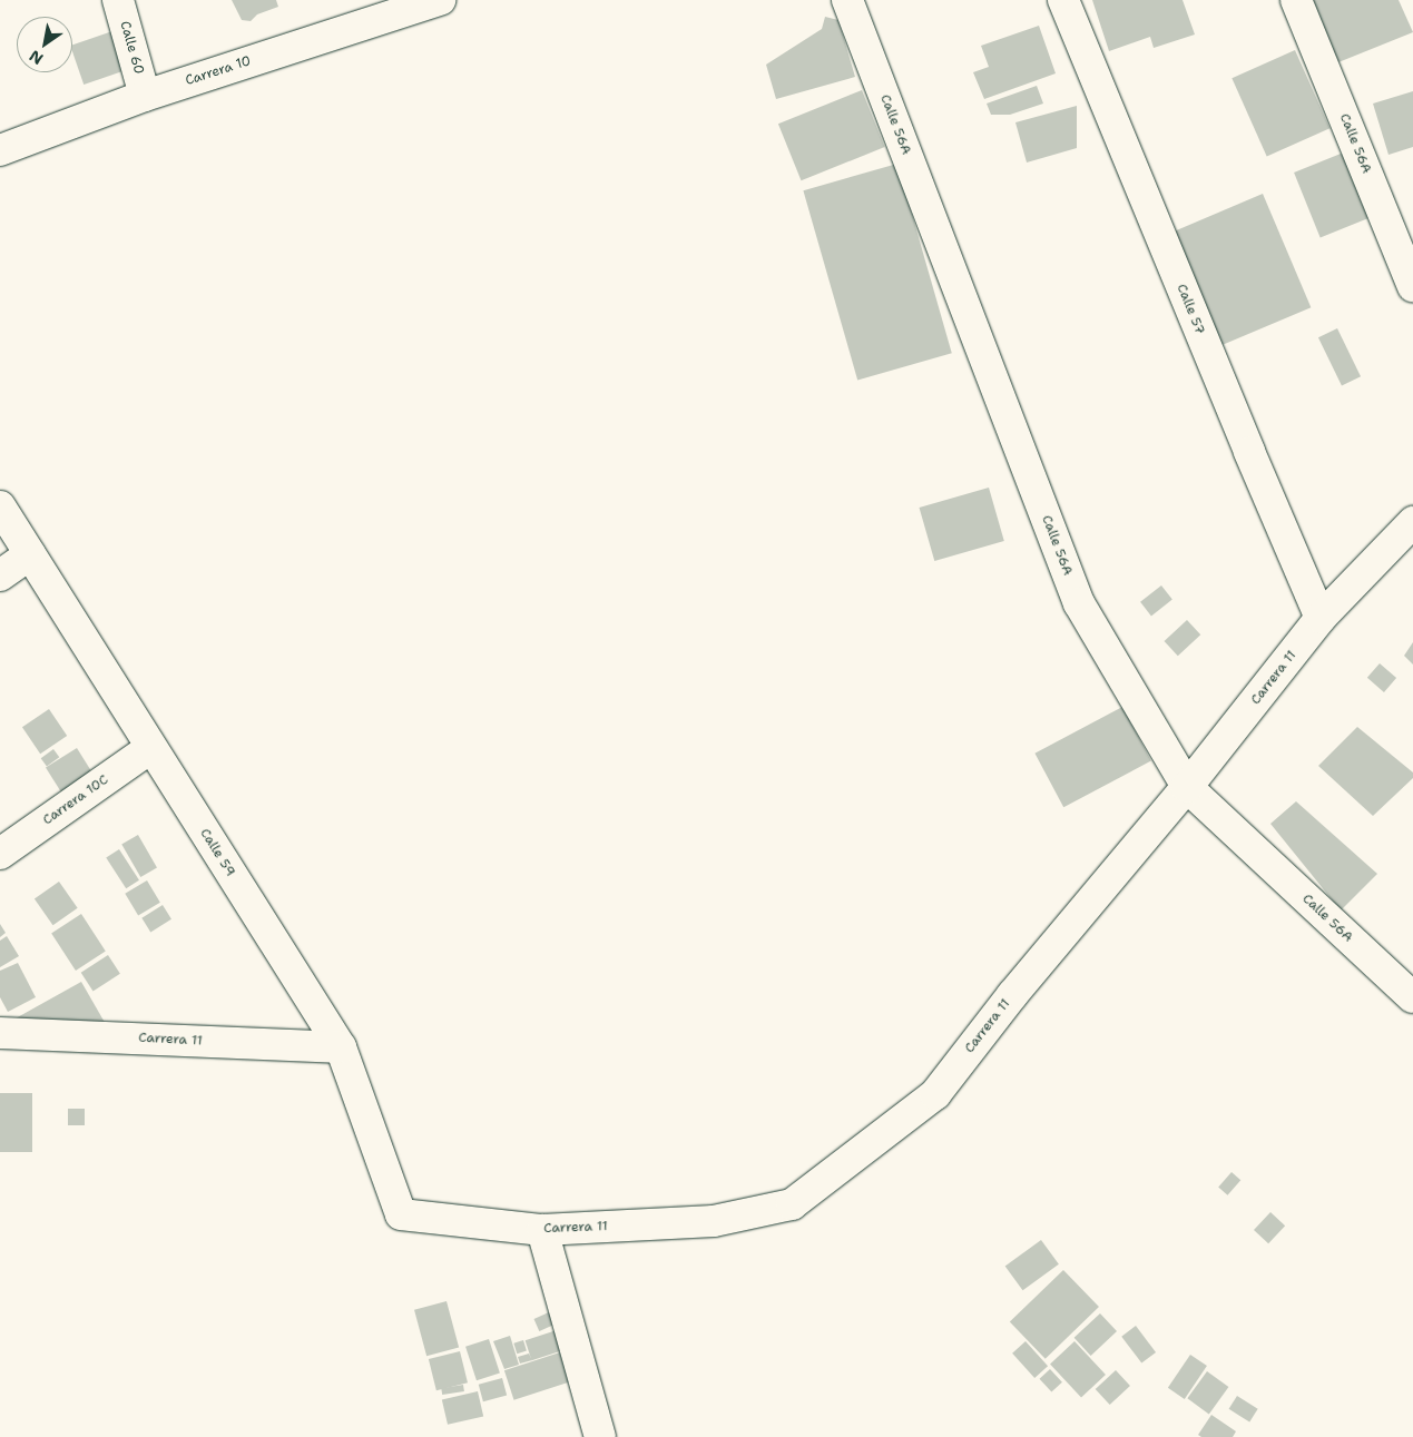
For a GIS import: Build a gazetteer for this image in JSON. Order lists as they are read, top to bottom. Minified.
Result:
{"streets":{"street":["Calle 60","Carrera 10","Calle 56A","Calle 57","Carrera 11","Carrera 10C","Calle 59"]},"crossings":[["Calle 60","Carrera 10"],["Calle 56A","Carrera 11"],["Calle 57","Carrera 11"],["Carrera 11","Calle 59"],["Carrera 10C","Calle 59"]],"north":"bottom left"}
